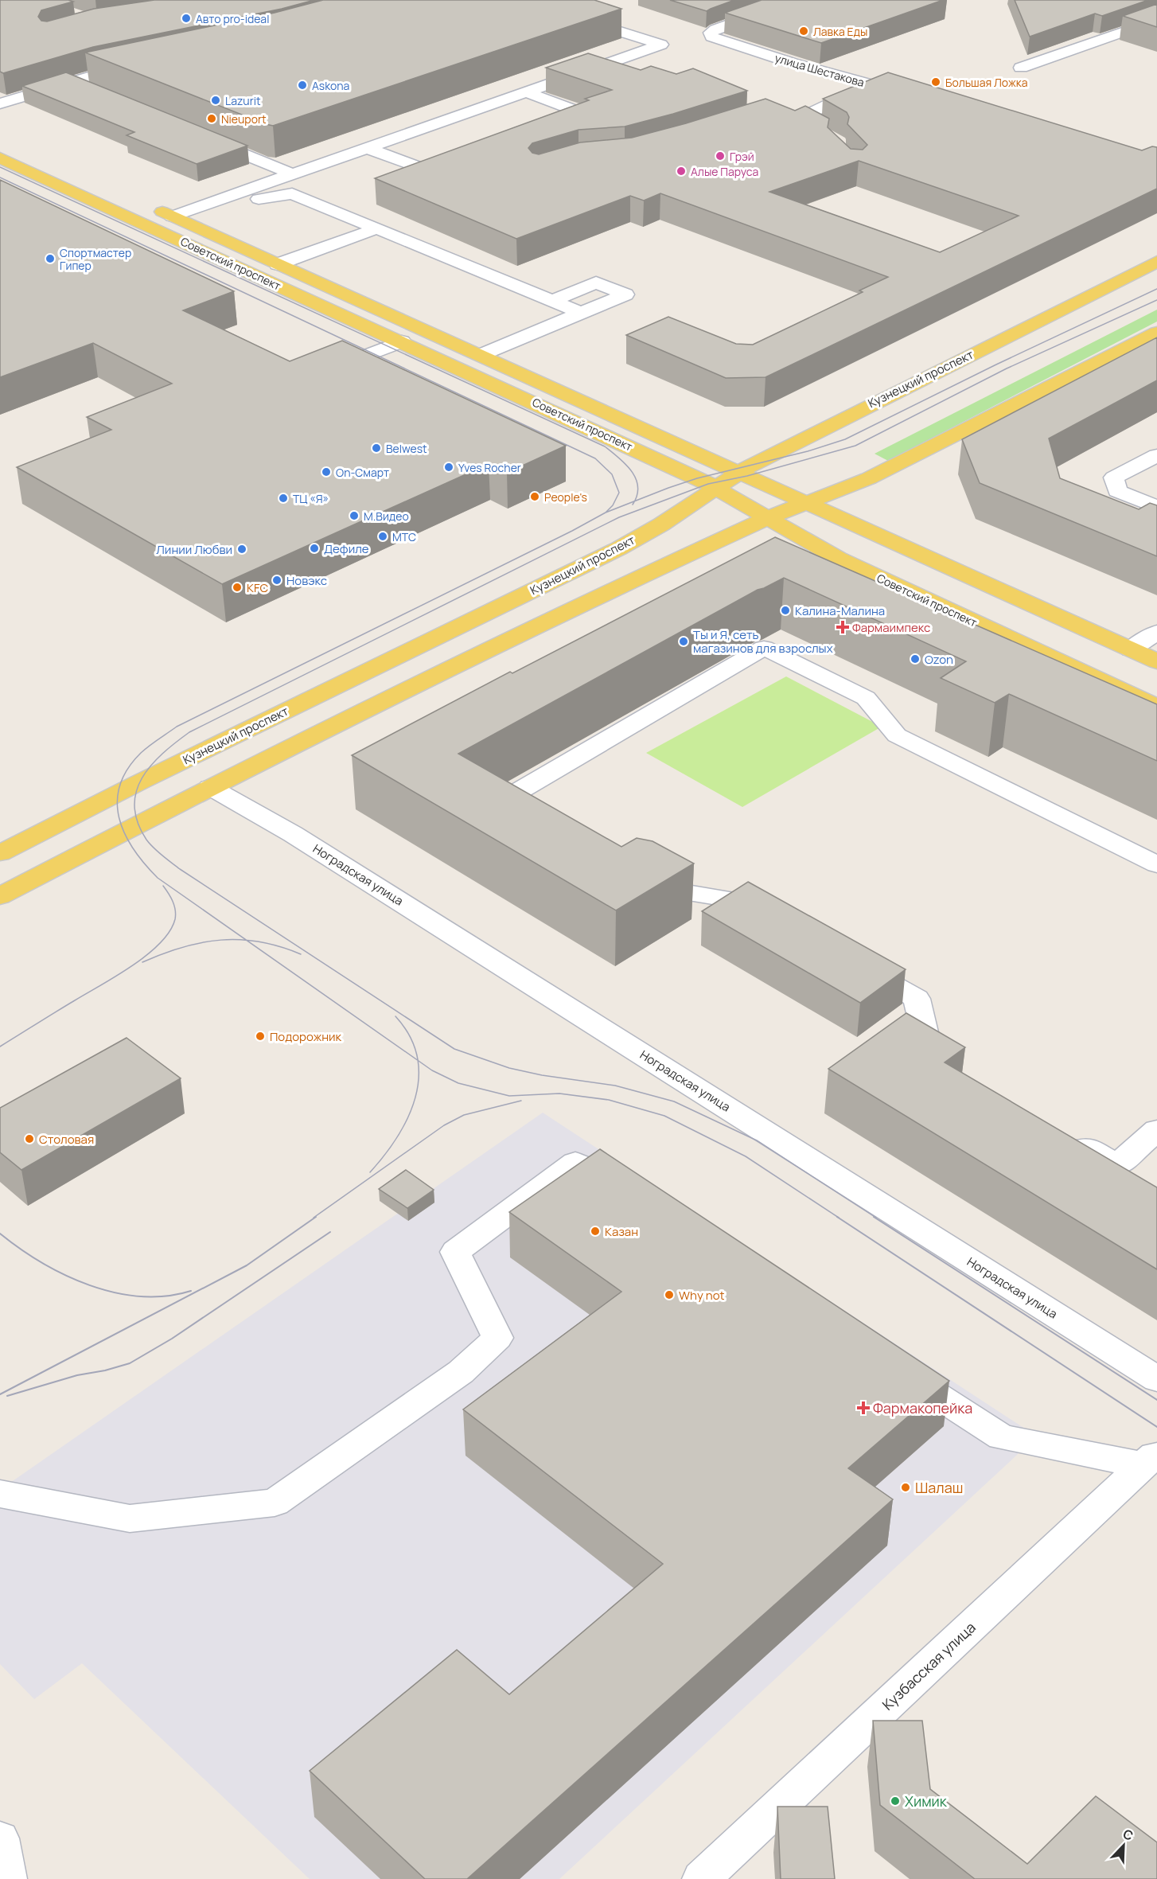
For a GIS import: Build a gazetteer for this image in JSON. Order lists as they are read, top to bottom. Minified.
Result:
{"streets":{"main road":["Советский проспект","Кузнецкий проспект"],"street":["улица Шестакова","Ноградская улица","Кузбасская улица"]},"crossings":[["Советский проспект","Кузнецкий проспект"]],"places":{"other":["Авто pro-ideal","Лавка Еды","Большая Ложка","Askona","Lazurit","Nieuport","Грэй","Алые Паруса","Спортмастер Гипер","Belwest","Yves Rocher","On-Смарт","People's","ТЦ «Я»","М.Видео","МТС","Дефиле","Линии Любви","Новэкс","KFC","Калина-Малина","Ты и Я, сеть магазинов для взрослых","Ozon","Подорожник","Столовая","Казан","Why not","Шалаш","Химик"],"health":["Фармаимпекс","Фармакопейка"]},"north":"top right"}
